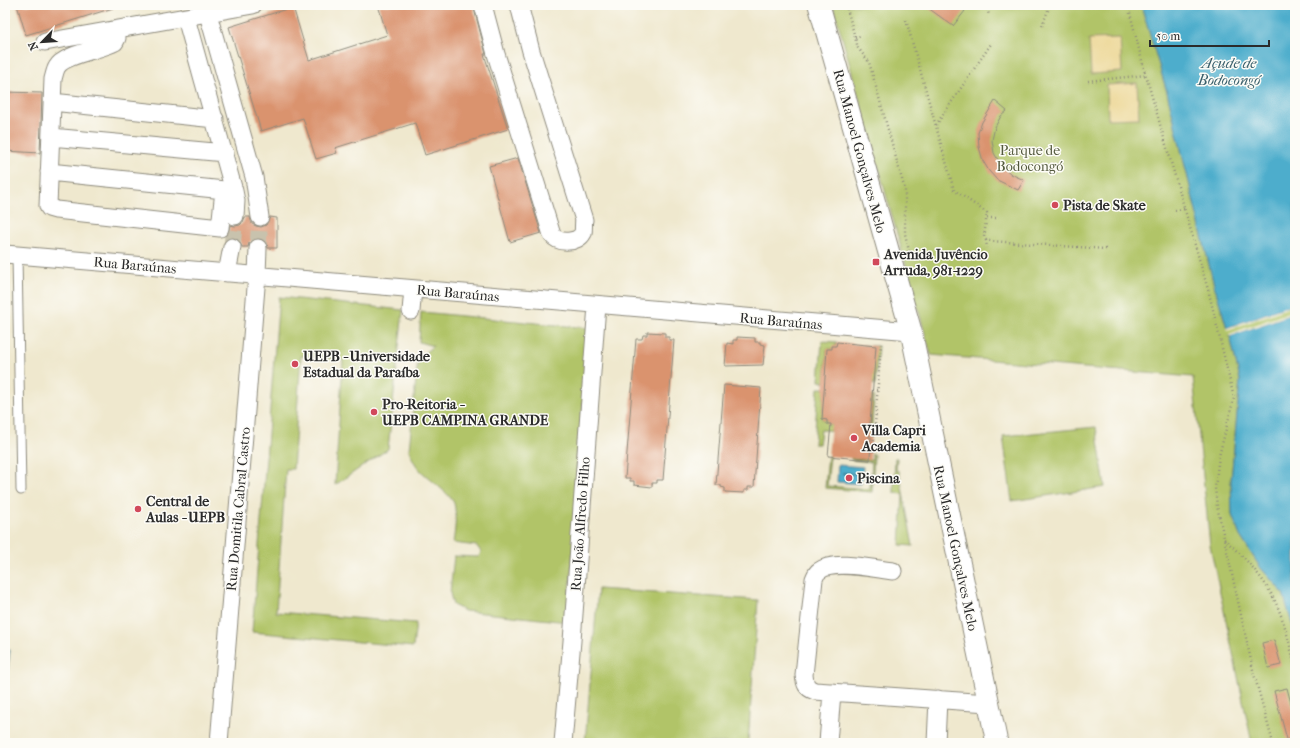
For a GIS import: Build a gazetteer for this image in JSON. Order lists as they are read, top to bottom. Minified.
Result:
{"streets":{"street":["Rua Manoel Gonçalves Melo","Rua Baraúnas","Rua Domitila Cabral Castro","Rua João Alfredo Filho"]},"crossings":[["Rua Manoel Gonçalves Melo","Rua Baraúnas"],["Rua Baraúnas","Rua Domitila Cabral Castro"],["Rua Baraúnas","Rua João Alfredo Filho"]],"water":["Açude de Bodocongó"],"parks":["Parque de Bodocongó"],"places":{"other":["Pista de Skate","UEPB - Universidade Estadual da Paraíba","Pro-Reitoria - UEPB CAMPINA GRANDE","Villa Capri Academia","Piscina","Central de Aulas - UEPB"],"transit":["Avenida Juvêncio Arruda, 981-1229"]},"scale_bar":"50 m","north":"bottom left"}
